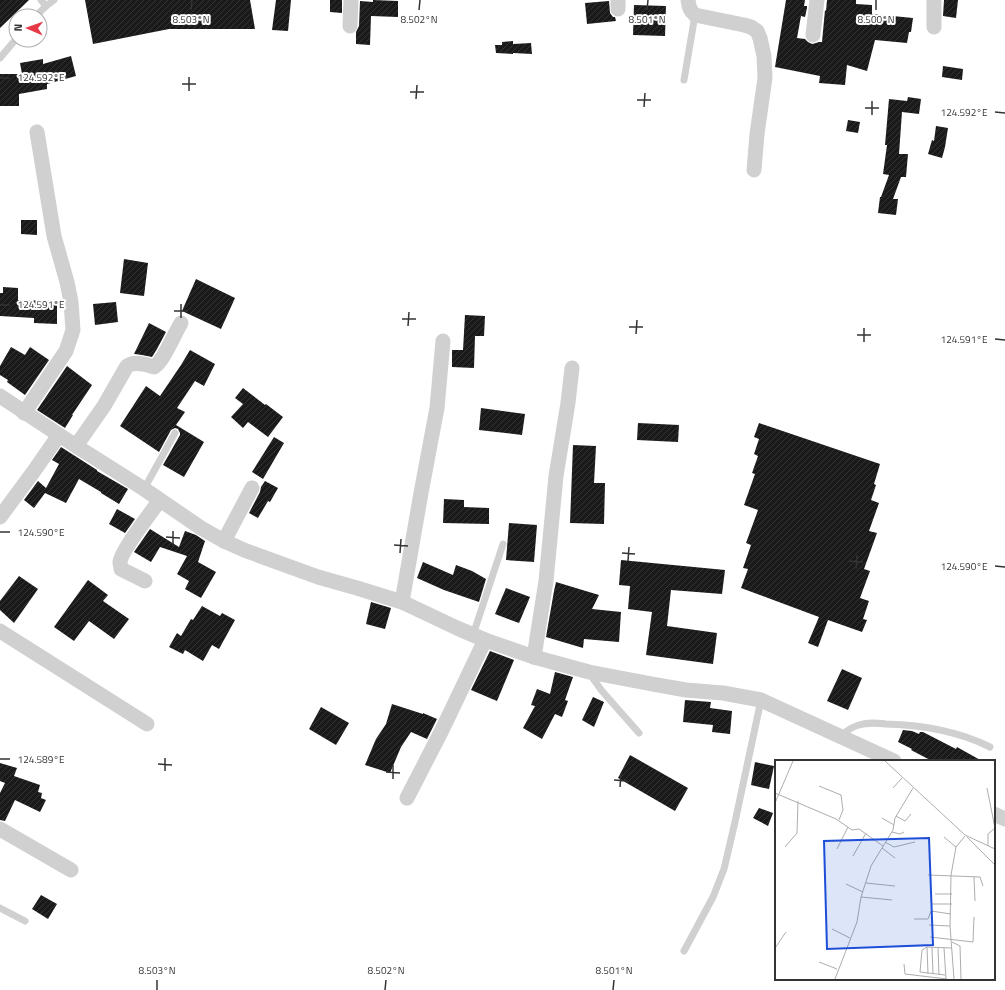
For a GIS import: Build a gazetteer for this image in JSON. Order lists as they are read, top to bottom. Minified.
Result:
{"north":"left","coordinates":["8.503°N","8.502°N","8.501°N","8.500°N","124.592°E","124.591°E","124.590°E","124.589°E"]}
